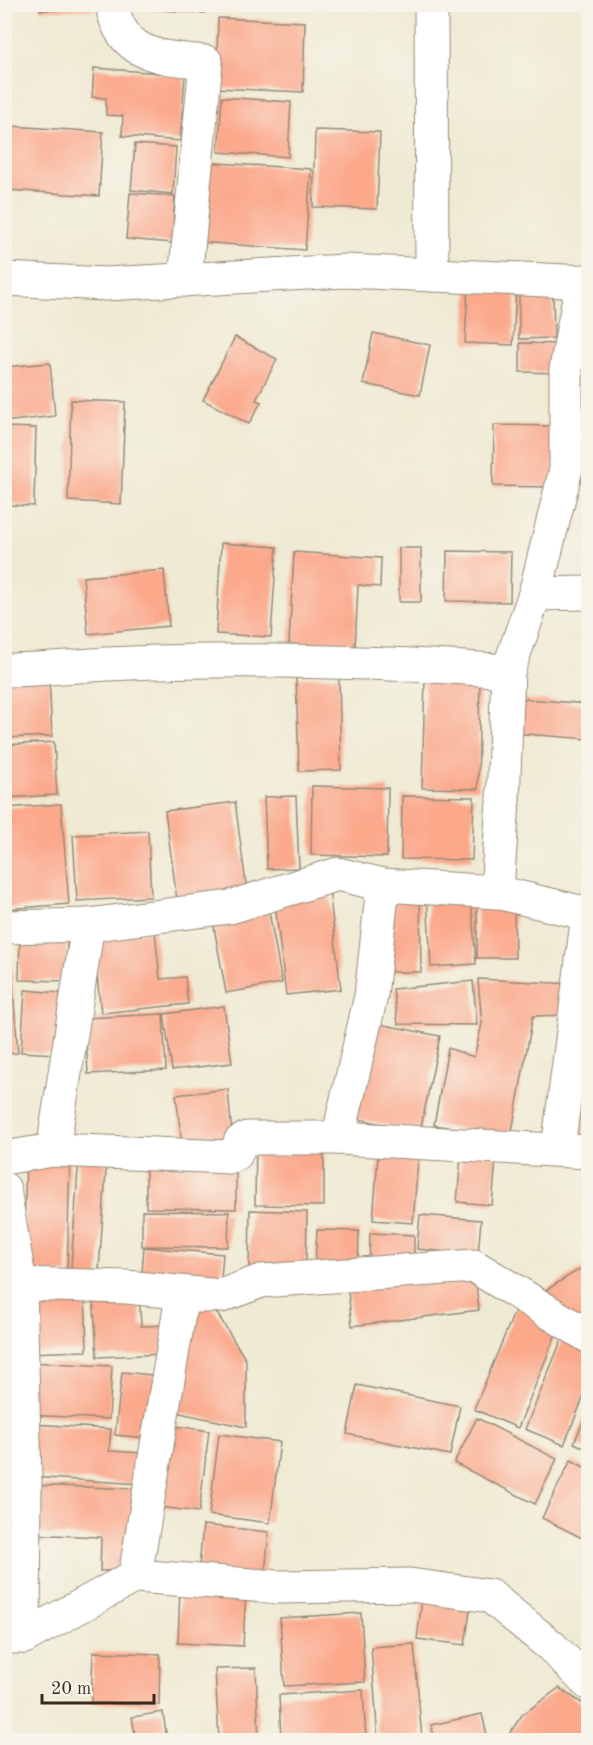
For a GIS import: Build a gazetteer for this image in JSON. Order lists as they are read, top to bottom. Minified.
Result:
{"scale_bar":"20 m"}
